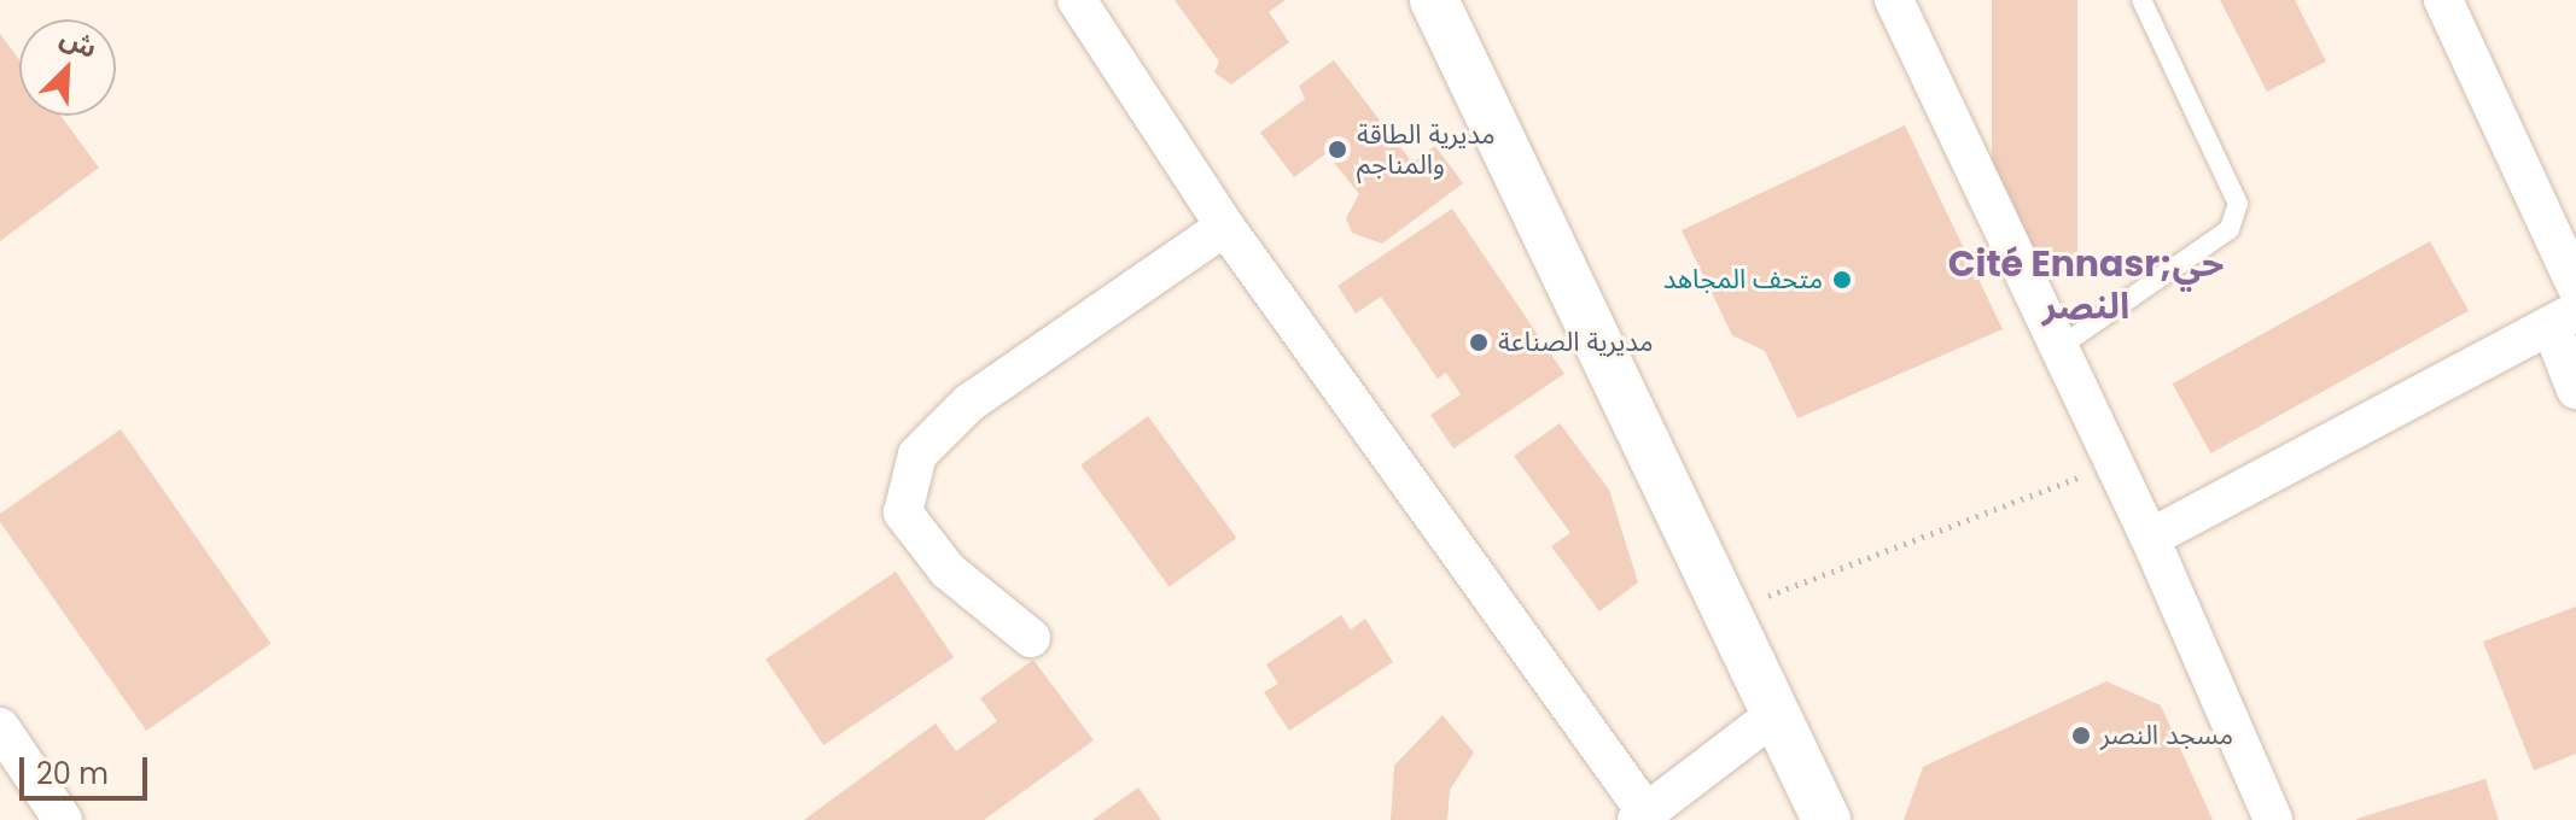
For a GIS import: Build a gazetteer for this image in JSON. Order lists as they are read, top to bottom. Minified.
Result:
{"districts":["Cité Ennasr;حي النصر"],"places":["مديرية الطاقة والمناجم","متحف المجاهد","مديرية الصناعة","مسجد النصر"],"scale_bar":"20 m","north":"top right"}
